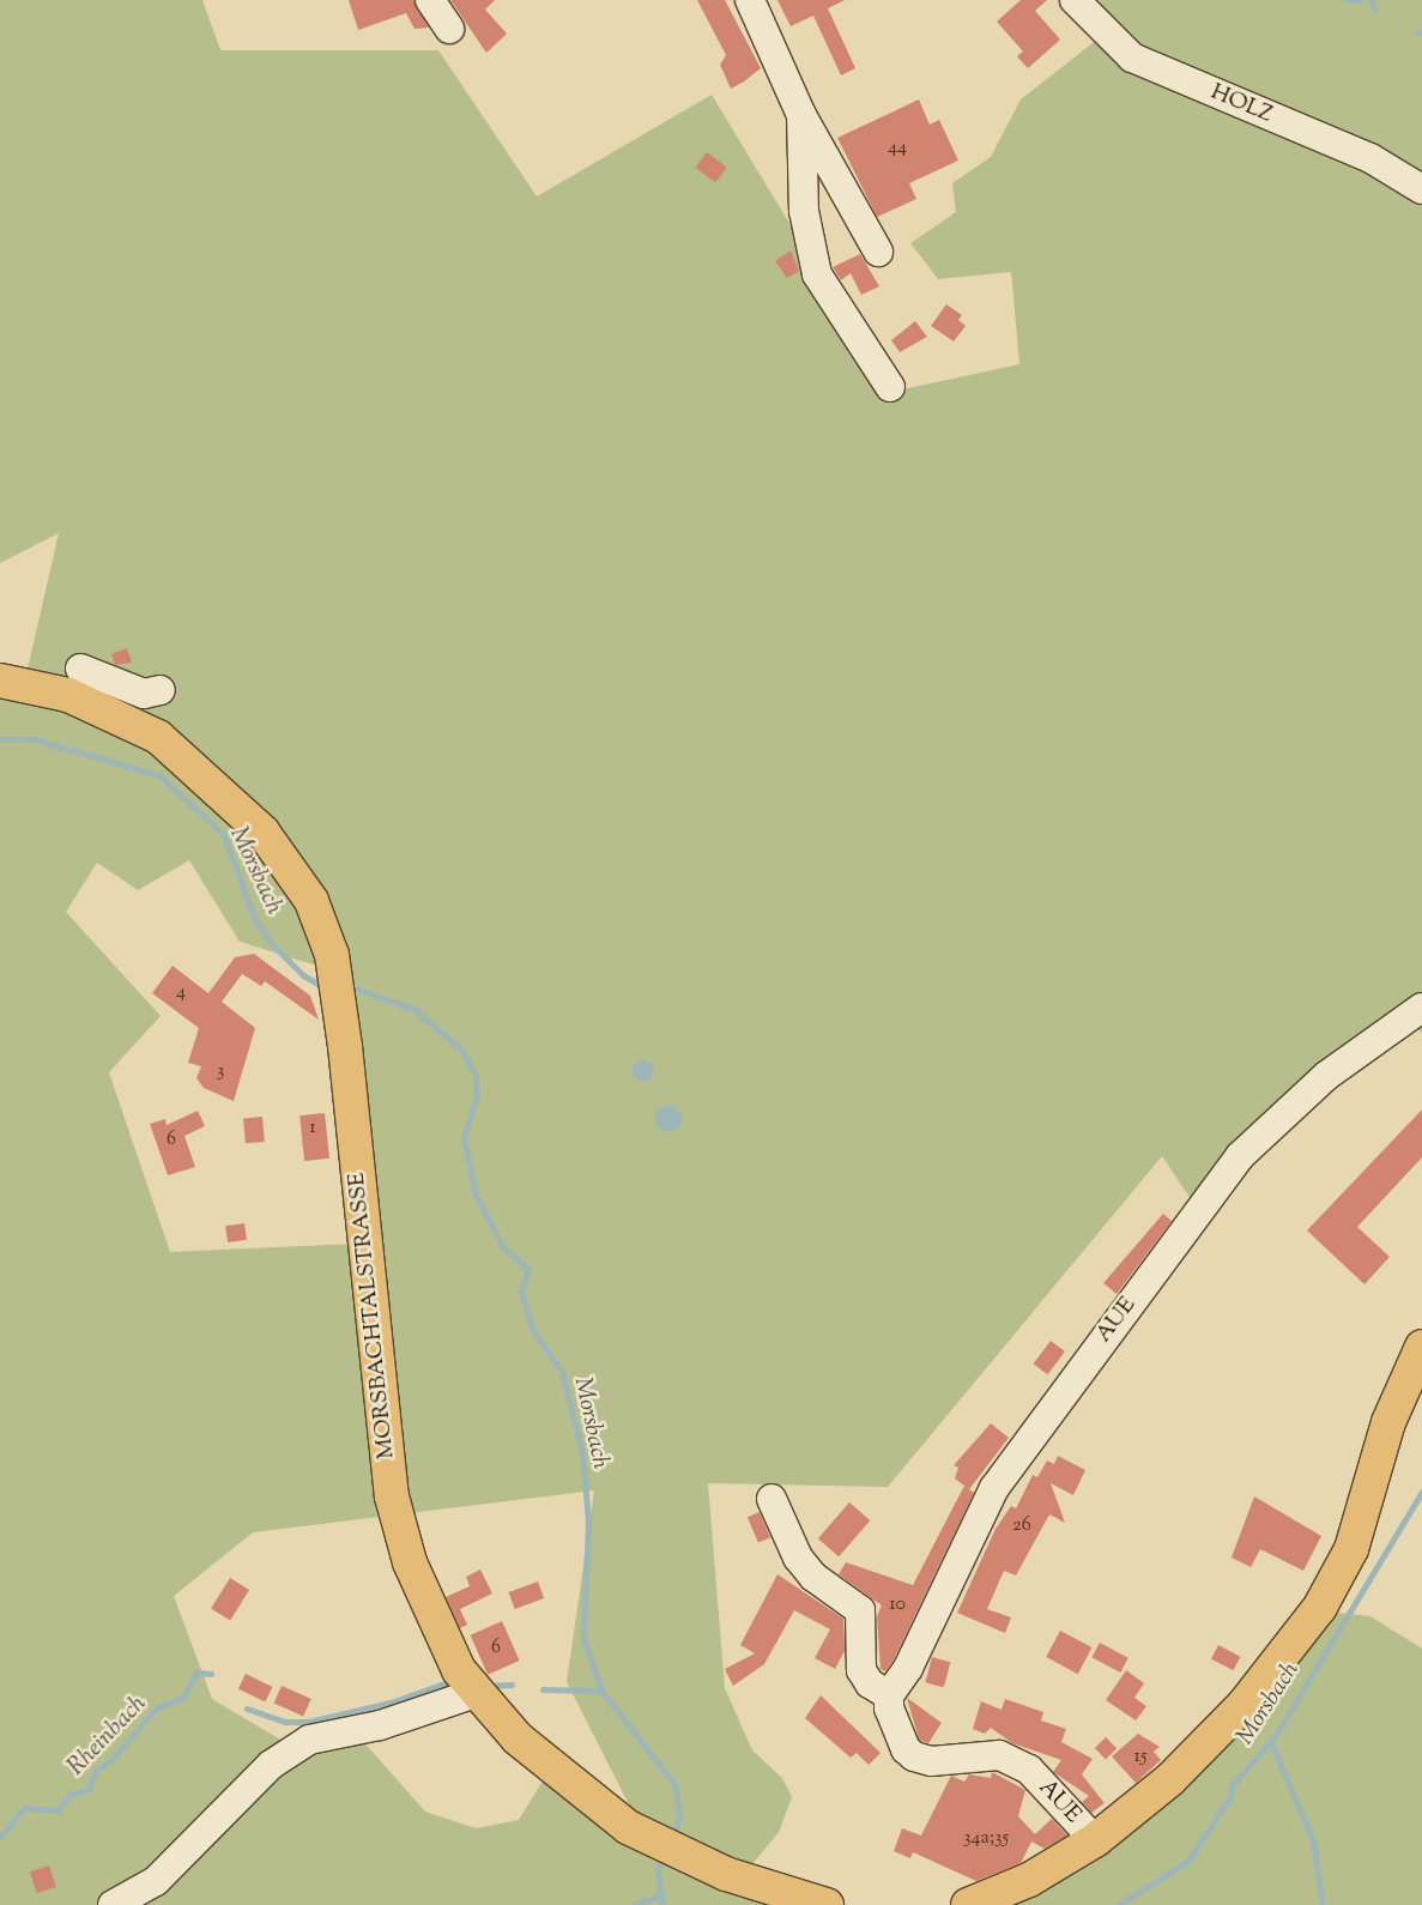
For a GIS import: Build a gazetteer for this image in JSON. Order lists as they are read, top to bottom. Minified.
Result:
{"streets":{"main road":["MORSBACHTALSTRASSE"],"street":["HOLZ","AUE"]},"water":["Morsbach","Rheinbach"],"house_numbers":["44","4","3","1","6","26","10","6","15","34a;35"]}
